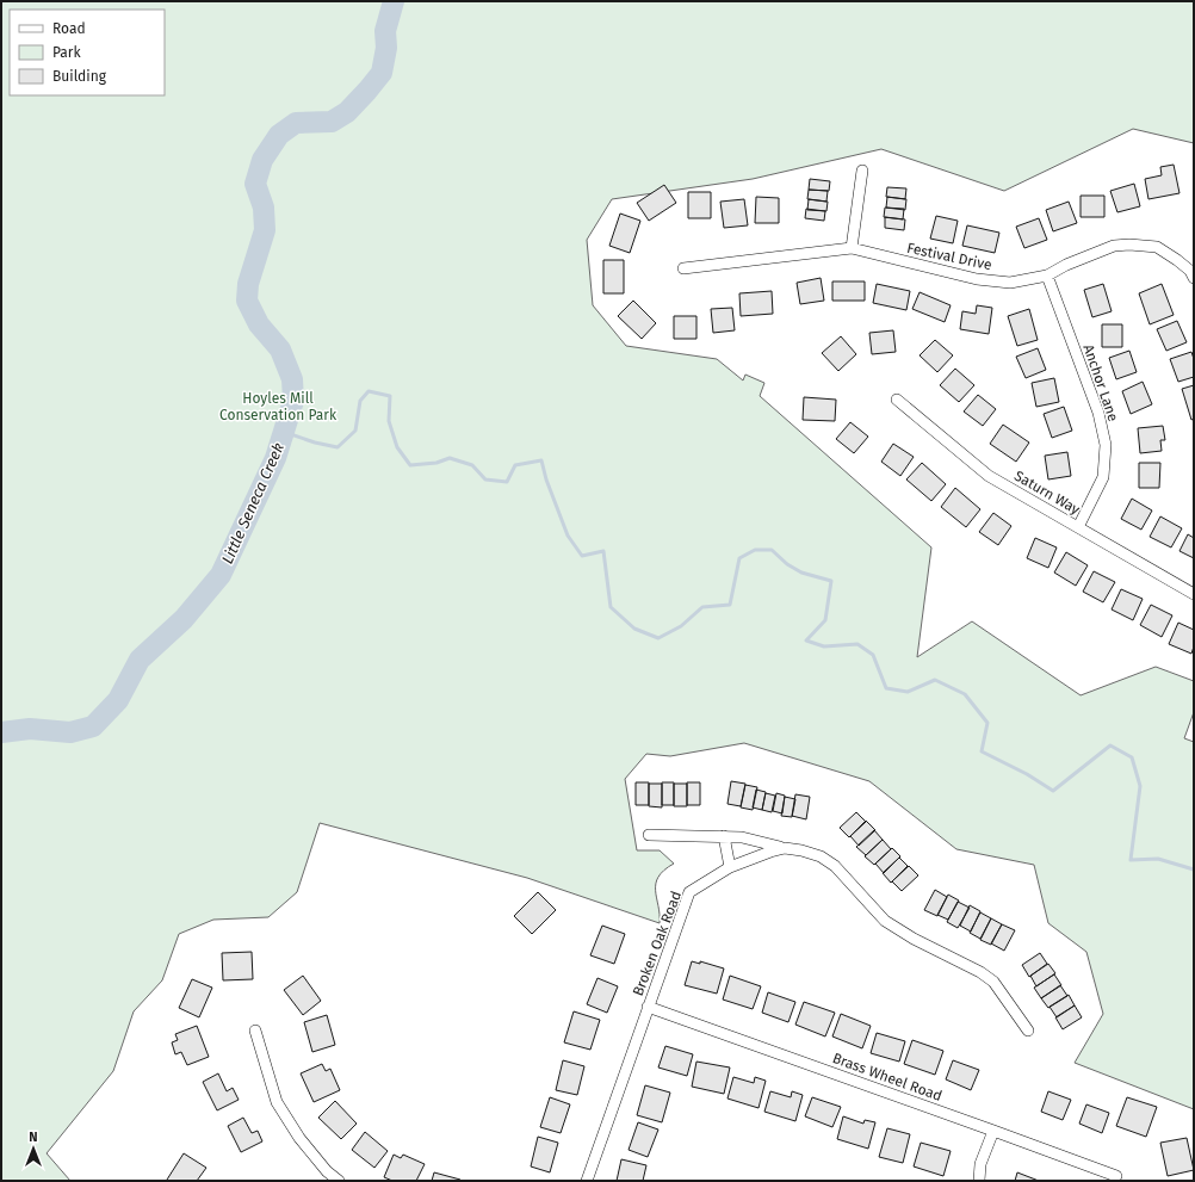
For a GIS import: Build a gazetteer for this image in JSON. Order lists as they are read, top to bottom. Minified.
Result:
{"streets":{"street":["Festival Drive","Anchor Lane","Saturn Way","Broken Oak Road","Brass Wheel Road"]},"crossings":[["Festival Drive","Anchor Lane"],["Anchor Lane","Saturn Way"],["Broken Oak Road","Brass Wheel Road"]],"water":["Little Seneca Creek"],"parks":["Hoyles Mill Conservation Park"],"legend":["Road","Park","Building"],"north":"top"}
